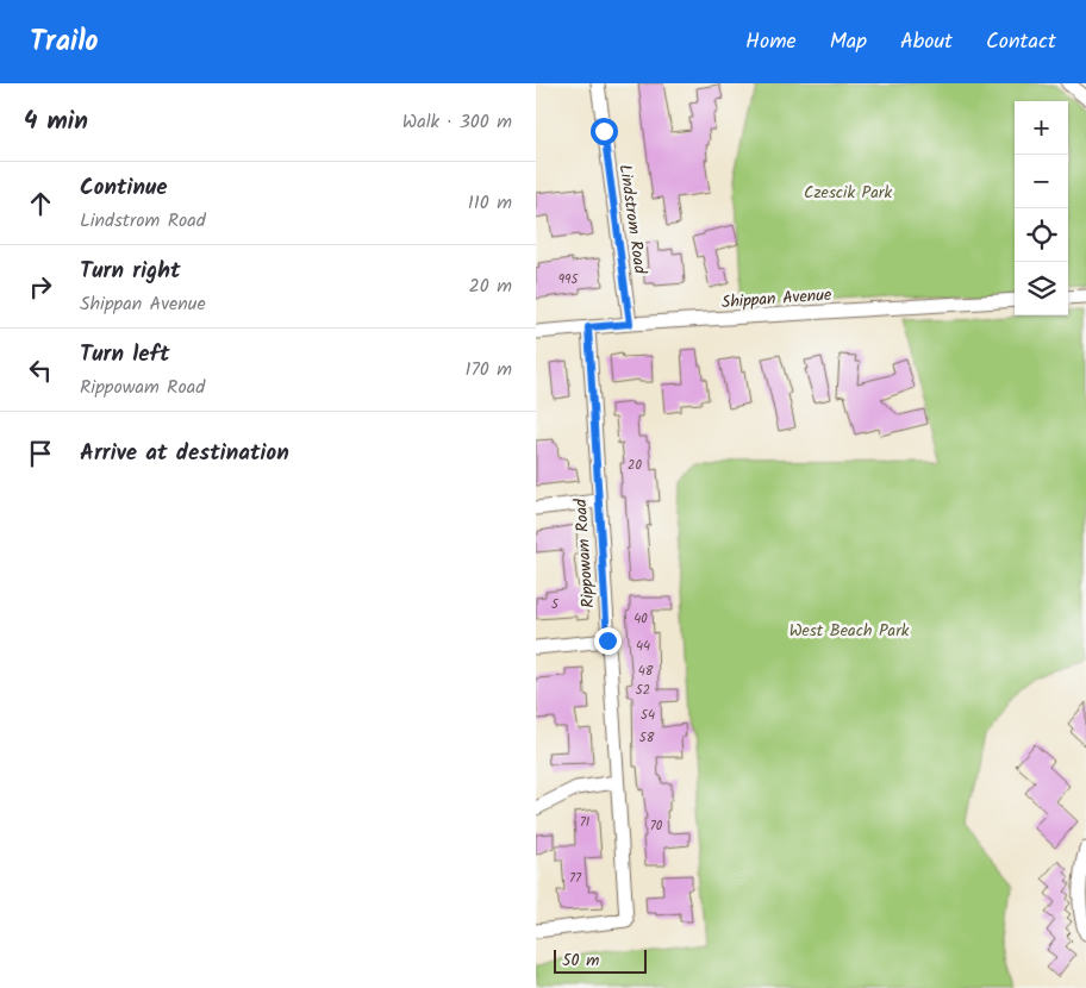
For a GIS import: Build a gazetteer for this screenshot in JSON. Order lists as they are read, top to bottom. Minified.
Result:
{"streets":{"street":["Lindstrom Road","Shippan Avenue","Rippowam Road"]},"crossings":[["Lindstrom Road","Shippan Avenue"],["Shippan Avenue","Rippowam Road"]],"parks":["Czescik Park","West Beach Park"],"house_numbers":["995","20","5","40","44","48","52","54","58","71","70","77"],"scale_bar":"50 m","page":{"header":"Trailo","nav":["Home","Map","About","Contact"],"heading":["4 min","Walk · 300 m"],"map_buttons":["+","−"],"list":[["Continue","Lindstrom Road","110 m"],["Turn right","Shippan Avenue","20 m"],["Turn left","Rippowam Road","170 m"],"Arrive at destination"],"scale":"50 m"}}
